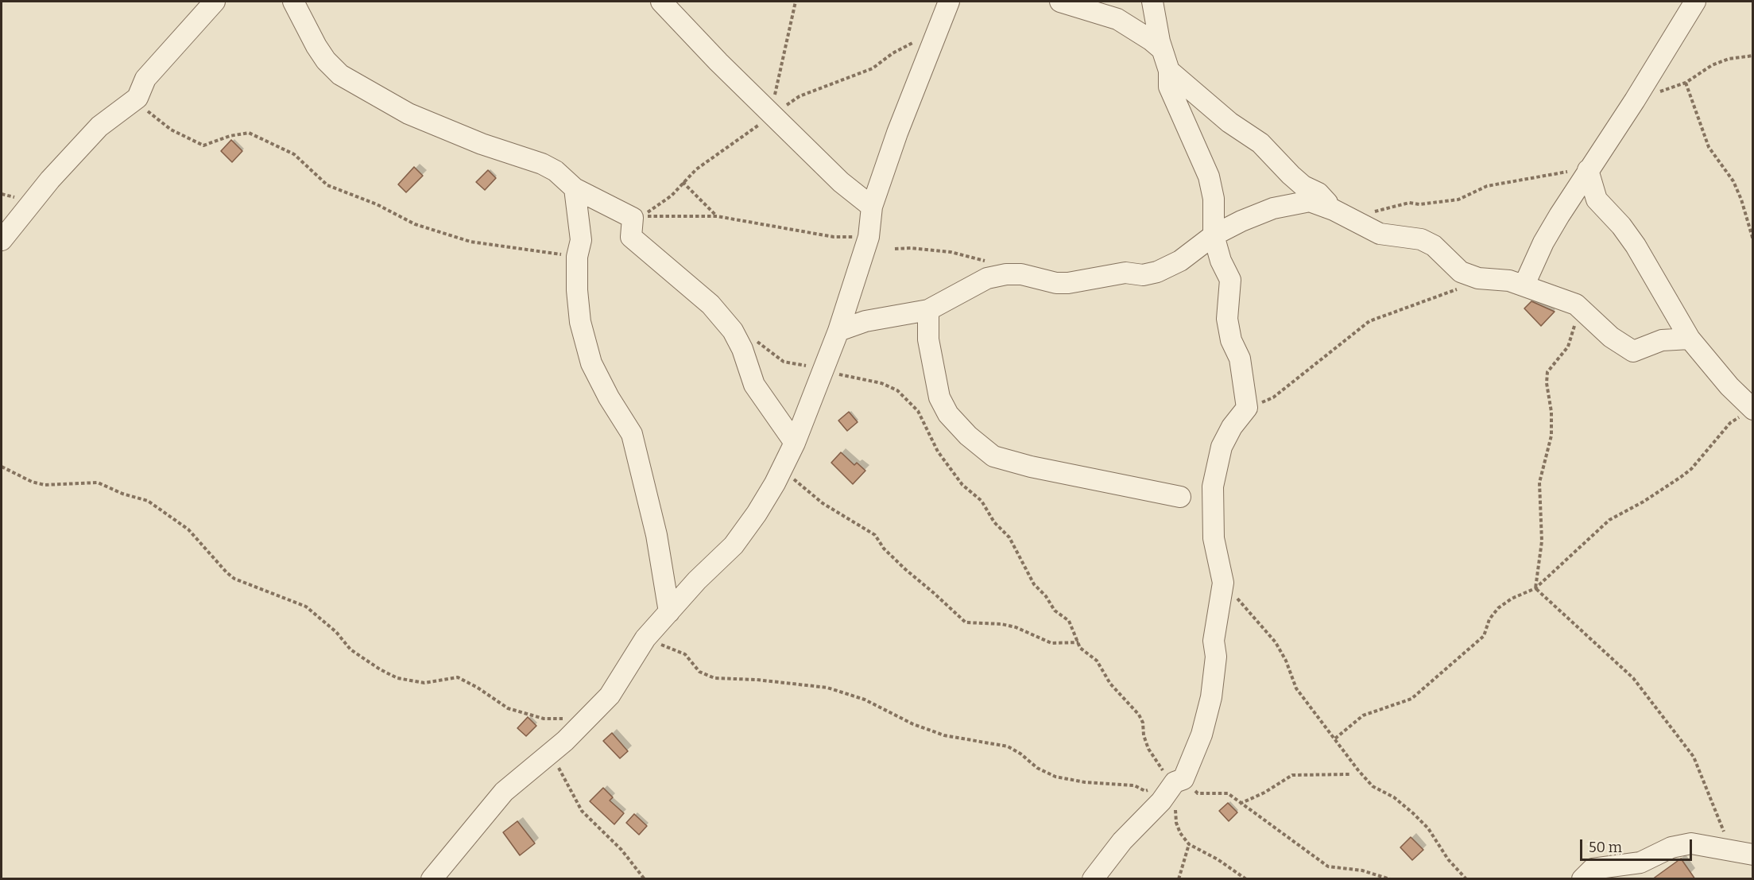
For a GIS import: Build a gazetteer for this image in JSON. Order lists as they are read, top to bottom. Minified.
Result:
{"scale_bar":"50 m"}
